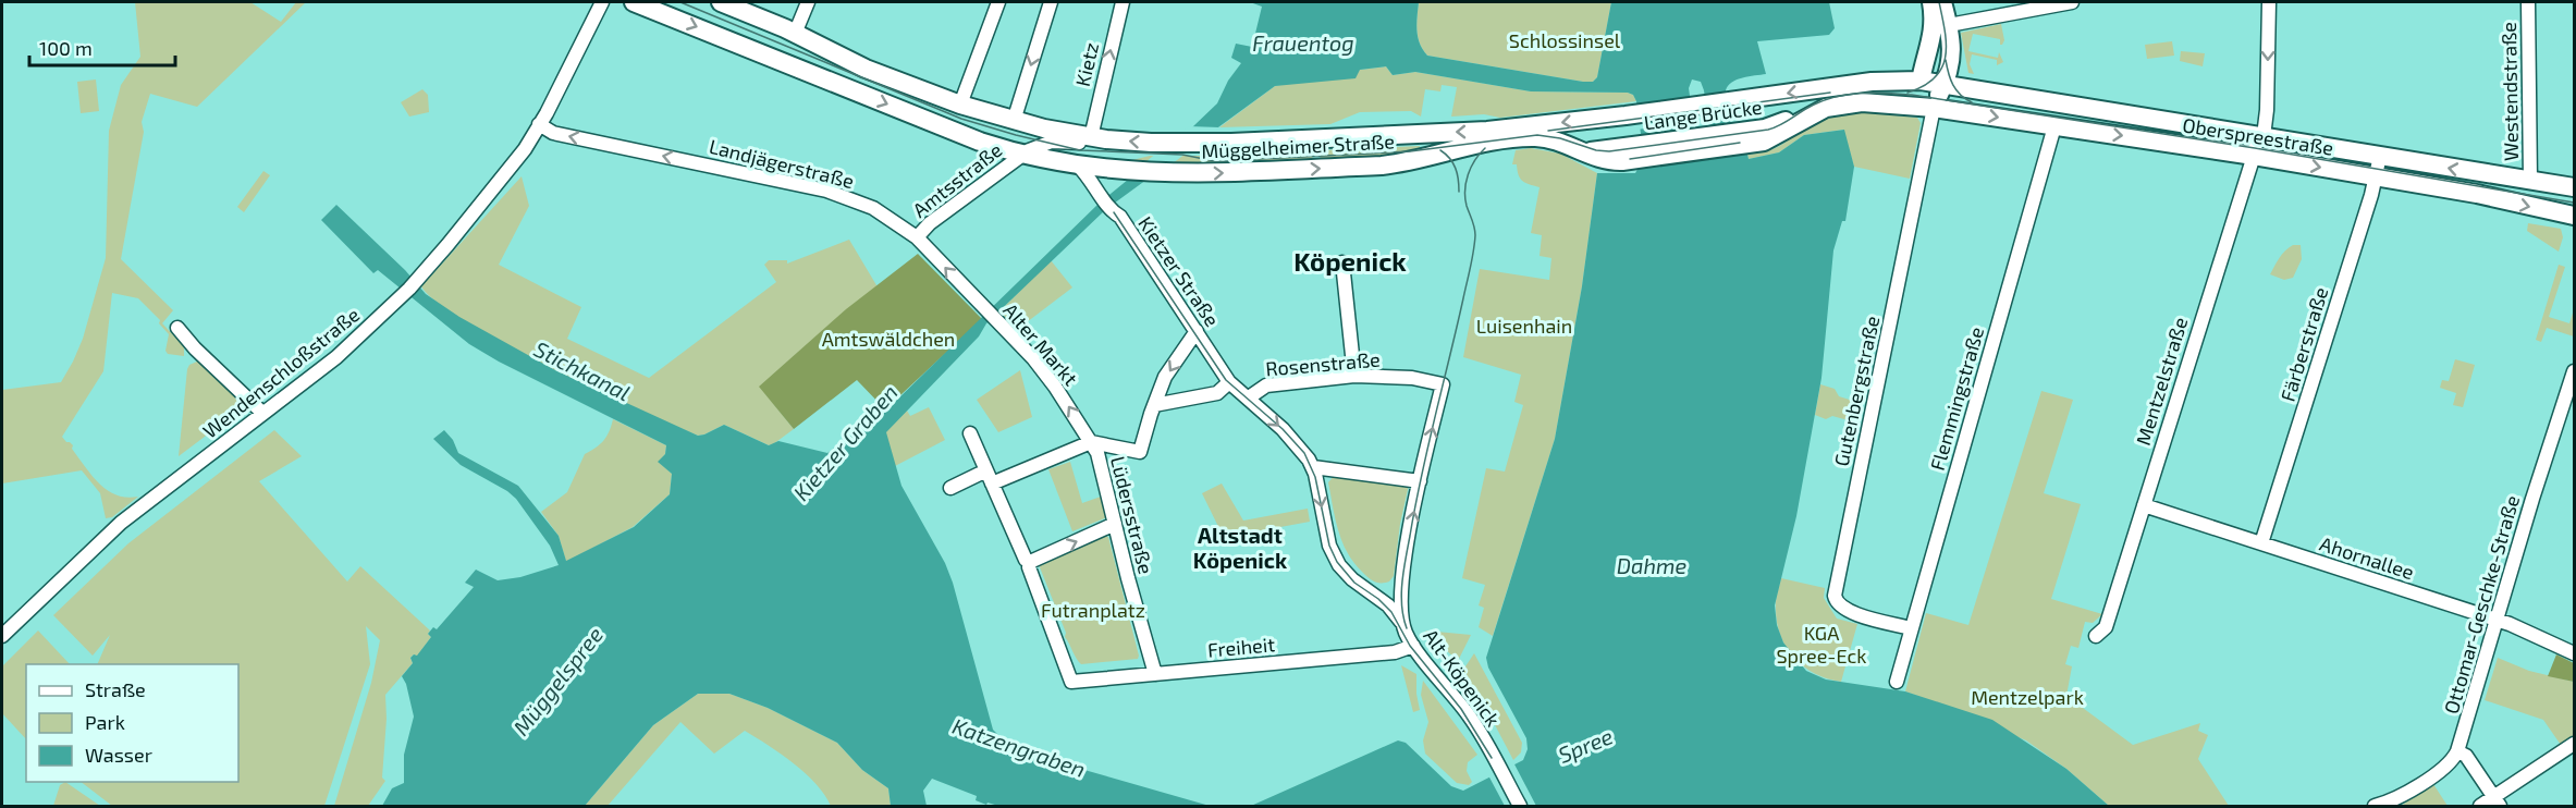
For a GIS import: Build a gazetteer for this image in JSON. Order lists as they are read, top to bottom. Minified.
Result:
{"streets":{"main road":["Lange Brücke","Oberspreestraße","Müggelheimer Straße"],"street":["Kietz","Westendstraße","Landjägerstraße","Amtsstraße","Kietzer Straße","Alter Markt","Färberstraße","Rosenstraße","Wendenschloßstraße","Mentzelstraße","Gutenbergstraße","Flemmingstraße","Lüdersstraße","Ahornallee","Ottomar-Geschke-Straße","Freiheit","Alt-Köpenick"]},"crossings":[["Kietz","Müggelheimer Straße"],["Westendstraße","Oberspreestraße"],["Lange Brücke","Müggelheimer Straße"],["Oberspreestraße","Färberstraße"],["Oberspreestraße","Mentzelstraße"],["Oberspreestraße","Gutenbergstraße"],["Oberspreestraße","Flemmingstraße"],["Müggelheimer Straße","Amtsstraße"],["Müggelheimer Straße","Kietzer Straße"],["Landjägerstraße","Amtsstraße"],["Landjägerstraße","Alter Markt"],["Landjägerstraße","Wendenschloßstraße"],["Kietzer Straße","Rosenstraße"],["Alter Markt","Lüdersstraße"],["Färberstraße","Ahornallee"],["Rosenstraße","Alt-Köpenick"],["Mentzelstraße","Ahornallee"],["Gutenbergstraße","Flemmingstraße"],["Lüdersstraße","Freiheit"],["Ahornallee","Ottomar-Geschke-Straße"],["Freiheit","Alt-Köpenick"]],"one_way":["Landjägerstraße","Alt-Köpenick"],"districts":["Köpenick","Altstadt Köpenick"],"water":["Frauentog","Stichkanal","Kietzer Graben","Dahme","Müggelspree","Spree","Katzengraben"],"parks":["Schlossinsel","Luisenhain","Amtswäldchen","Futranplatz","KGA Spree-Eck","Mentzelpark"],"legend":["Straße","Park","Wasser"],"scale_bar":"100 m"}
